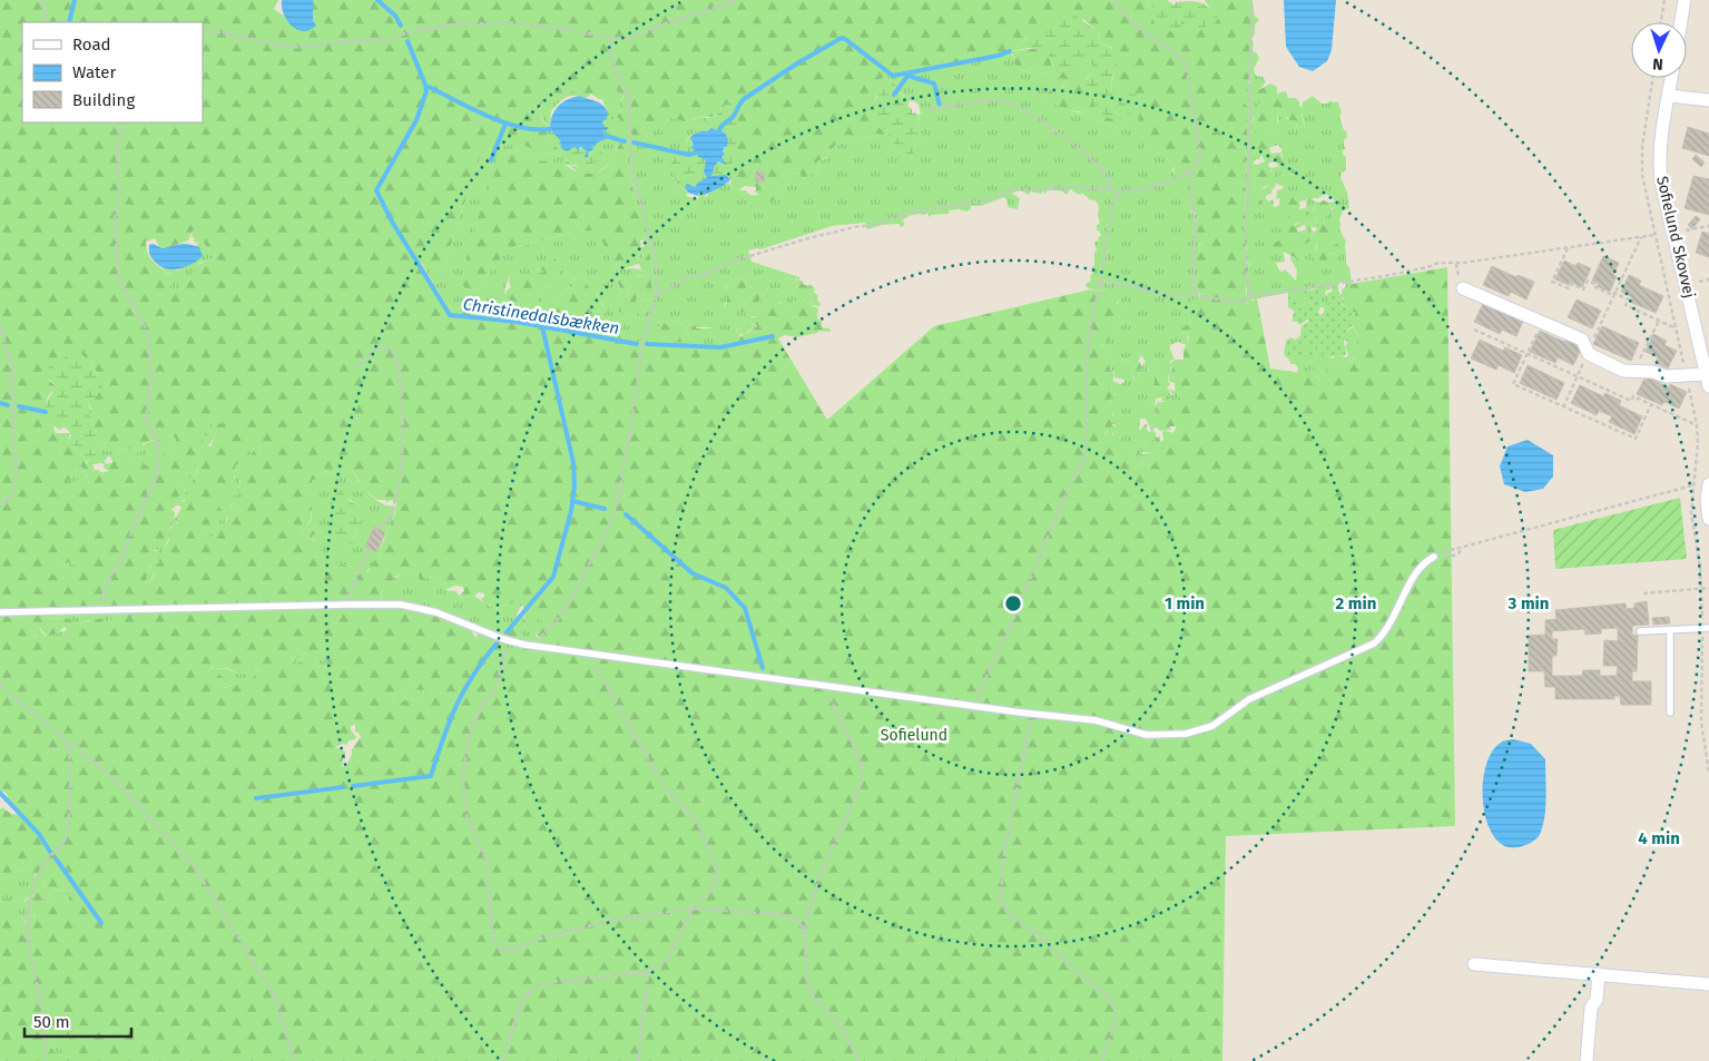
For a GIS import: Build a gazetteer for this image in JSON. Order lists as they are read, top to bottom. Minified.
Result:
{"streets":{"street":["Sofielund Skovvej"]},"water":["Christinedalsbækken"],"parks":["Sofielund"],"legend":["Road","Water","Building"],"scale_bar":"50 m","north":"bottom","rings":["1 min","2 min","3 min","4 min"]}
